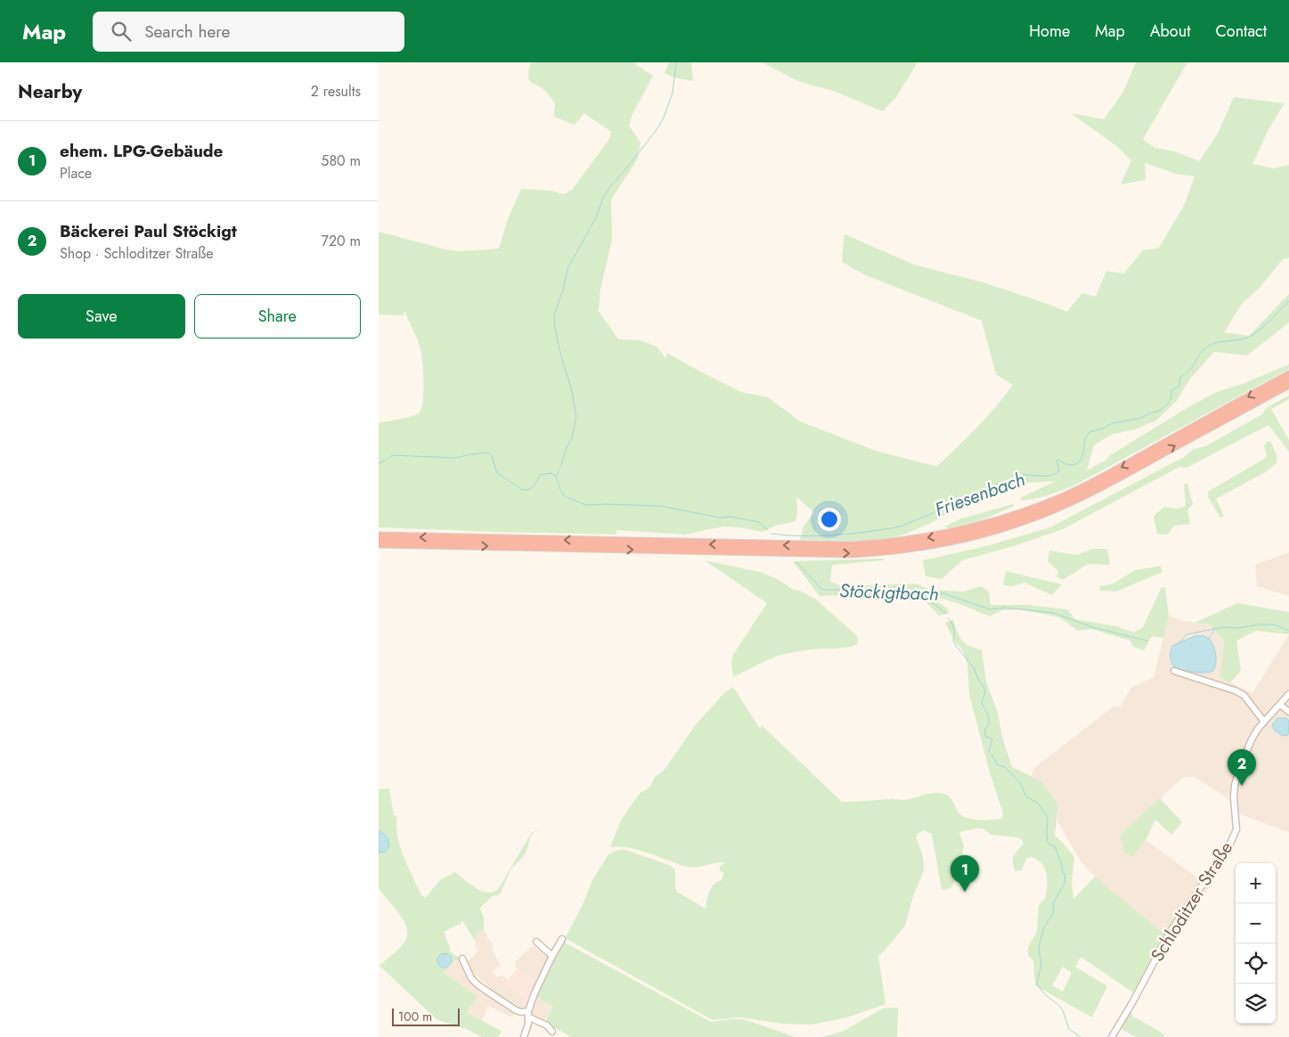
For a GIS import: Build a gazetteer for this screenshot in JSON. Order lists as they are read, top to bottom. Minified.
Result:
{"streets":{"street":["Schloditzer Straße"]},"water":["Friesenbach","Stöckigtbach"],"scale_bar":"100 m","page":{"header":"Map","search":"Search here","nav":["Home","Map","About","Contact"],"heading":["Nearby","2 results"],"list":[{"mark":"1","name":"ehem. LPG-Gebäude","note":"Place","value":"580 m"},{"mark":"2","name":"Bäckerei Paul Stöckigt","note":"Shop · Schloditzer Straße","value":"720 m"}],"buttons":["Save","Share"],"pins":["2","1"],"map_buttons":["+","−"],"scale":"100 m"}}
